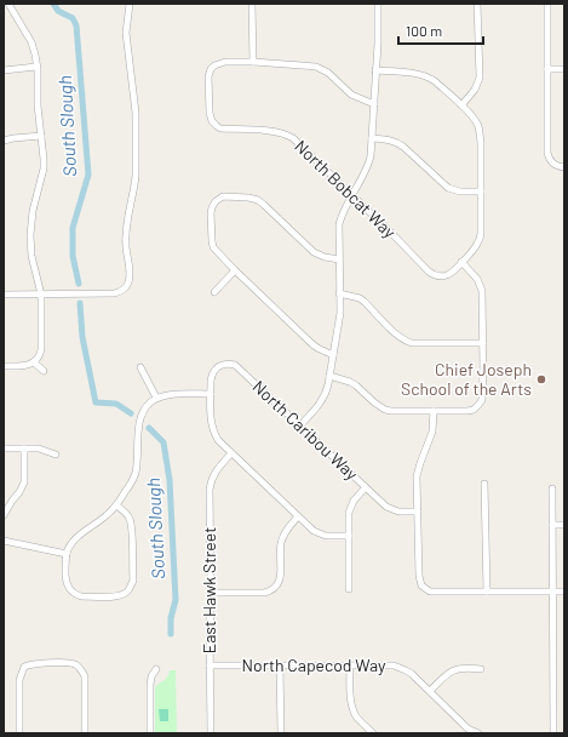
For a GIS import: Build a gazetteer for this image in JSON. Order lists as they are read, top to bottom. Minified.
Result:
{"streets":{"street":["North Bobcat Way","North Caribou Way","East Hawk Street","North Capecod Way"]},"crossings":[["East Hawk Street","North Capecod Way"]],"water":["South Slough"],"places":["Chief Joseph School of the Arts"],"scale_bar":"100 m"}
